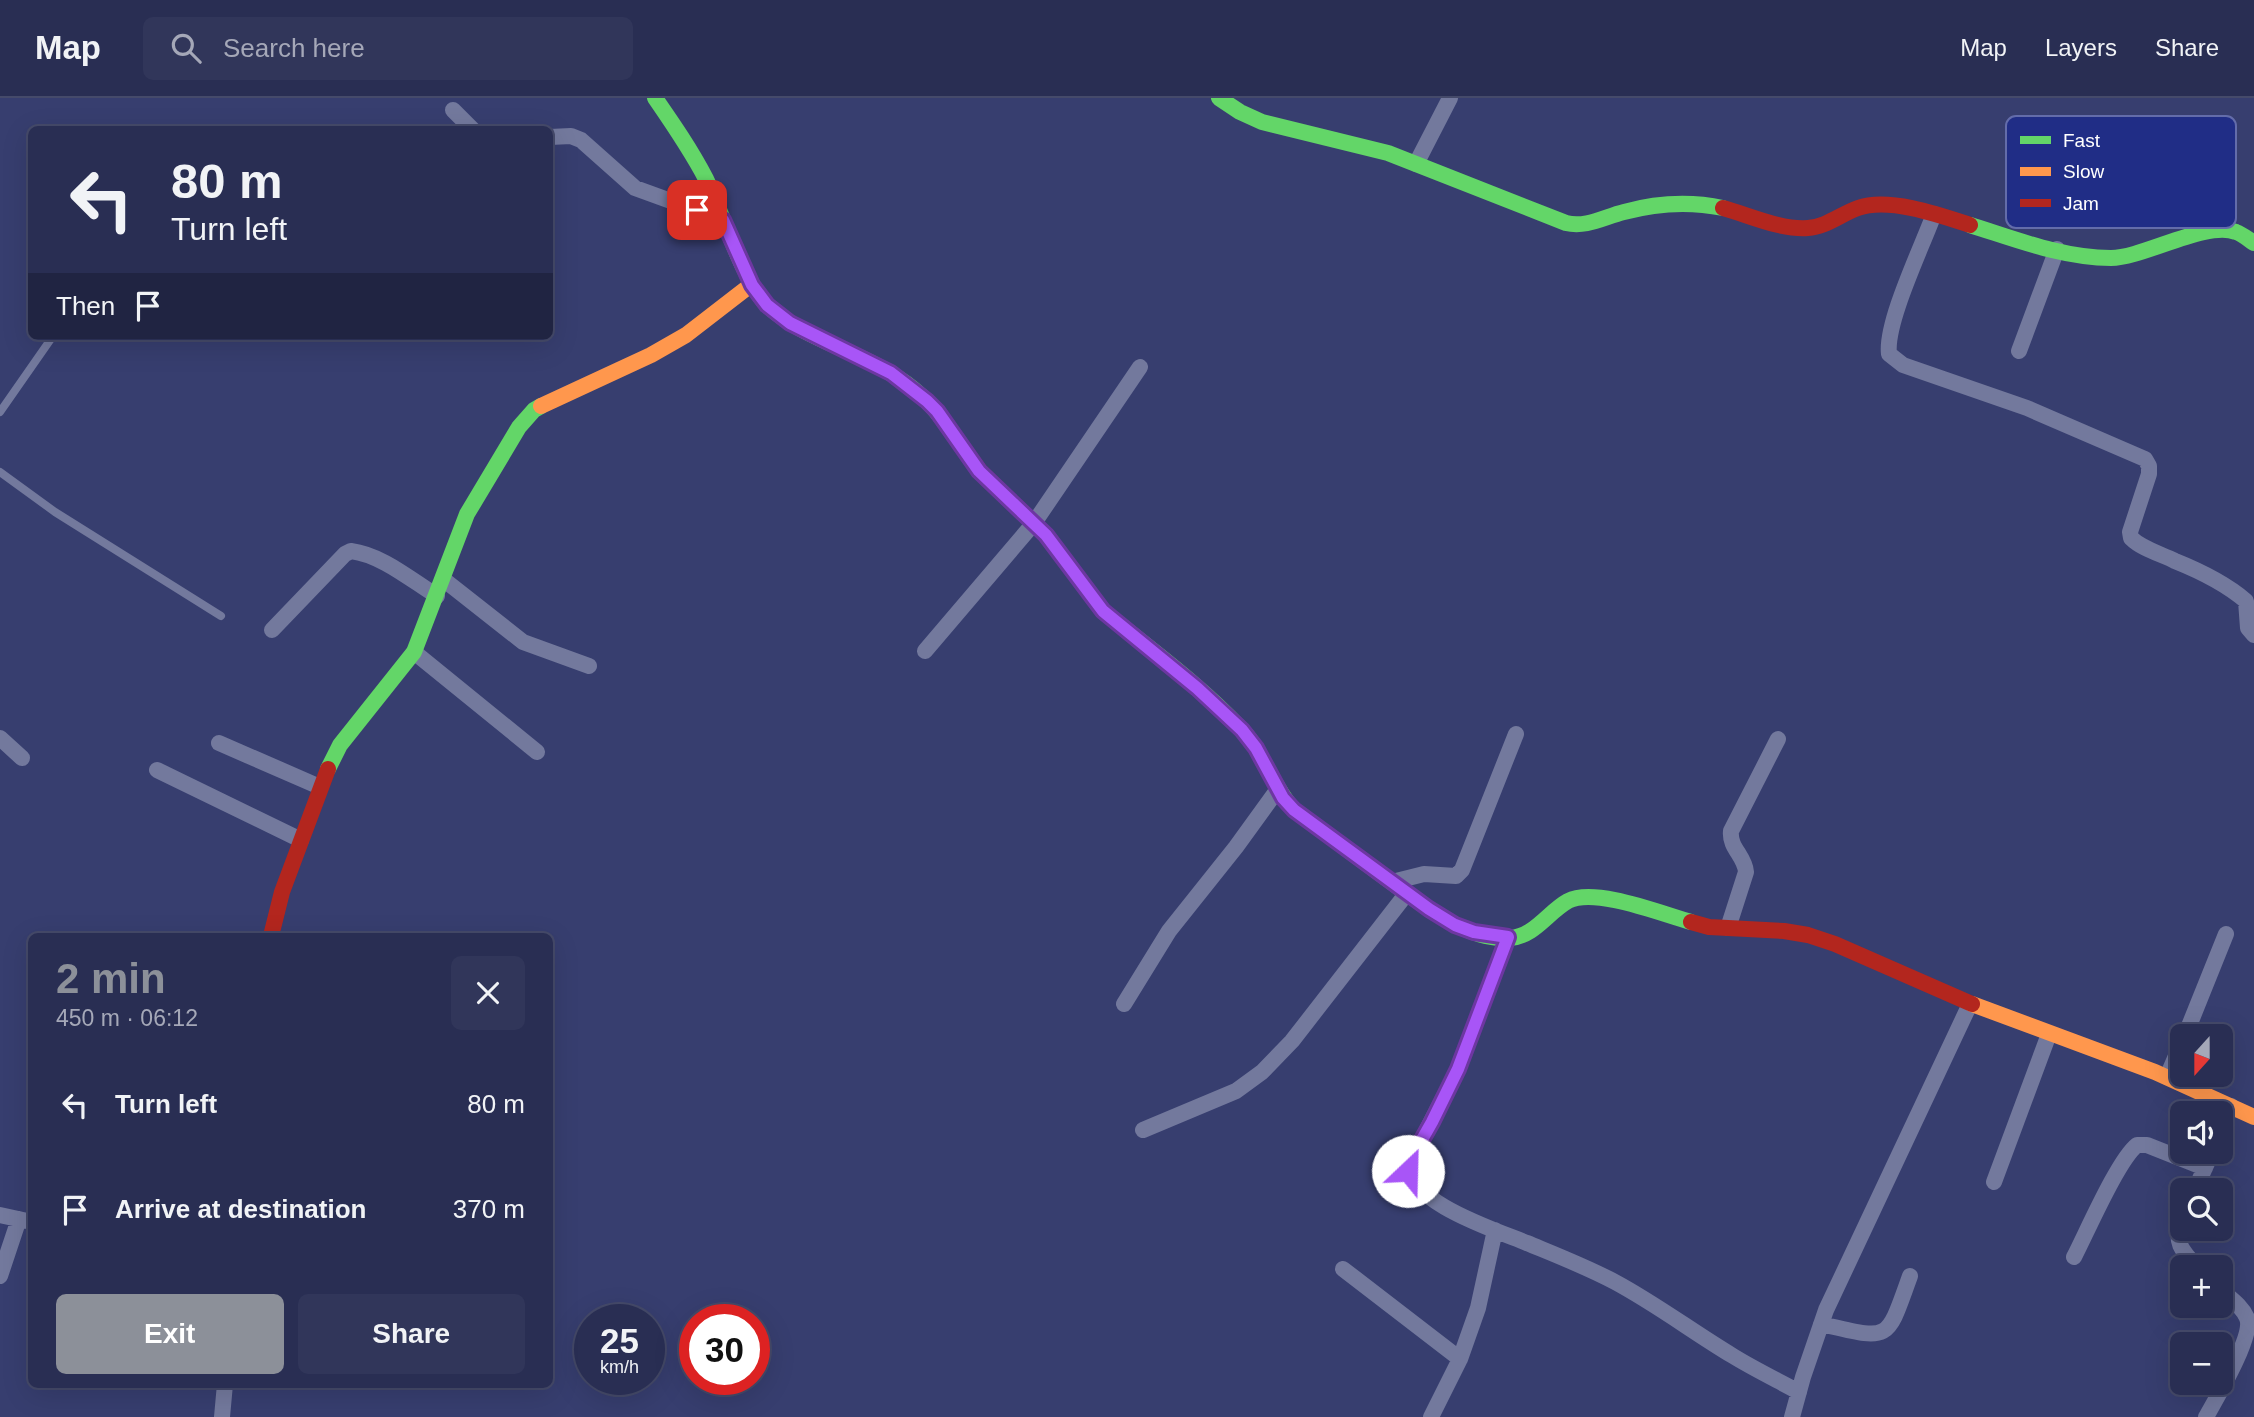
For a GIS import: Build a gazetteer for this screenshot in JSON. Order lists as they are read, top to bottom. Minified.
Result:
{"legend":["Fast","Slow","Jam"],"north":"bottom","page":{"header":"Map","search":"Search here","nav":["Map","Layers","Share"],"turn":["80 m","Turn left"],"then":"Then","heading":["2 min","450 m · 06:12"],"map_buttons":["+","−"],"list":[{"name":"Turn left","value":"80 m"},{"name":"Arrive at destination","value":"370 m"}],"buttons":["Exit","Share"],"speed":"25 km/h","limit":"30"}}
